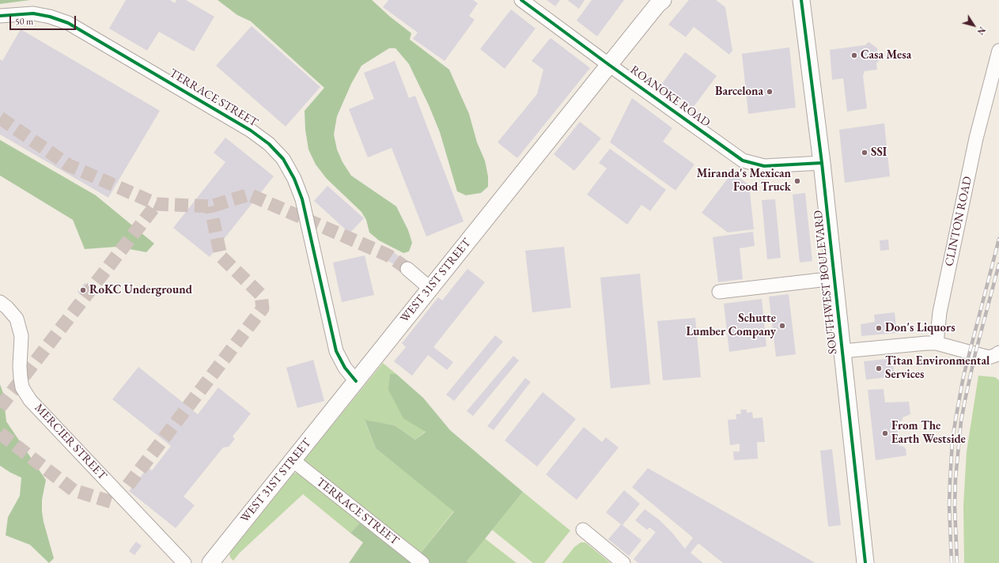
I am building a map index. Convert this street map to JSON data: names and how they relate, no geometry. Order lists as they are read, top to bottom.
{
  "streets": {
    "main road": ["WEST 31ST STREET", "SOUTHWEST BOULEVARD"],
    "street": [
      "ROANOKE ROAD",
      "TERRACE STREET",
      "CLINTON ROAD",
      "MERCIER STREET"
    ]
  },
  "crossings": [
    ["ROANOKE ROAD", "WEST 31ST STREET"],
    ["ROANOKE ROAD", "SOUTHWEST BOULEVARD"],
    ["TERRACE STREET", "WEST 31ST STREET"]
  ],
  "places": [
    "Casa Mesa",
    "Barcelona",
    "SSI",
    "Miranda's Mexican Food Truck",
    "RoKC Underground",
    "Schutte Lumber Company",
    "Don's Liquors",
    "Titan Environmental Services",
    "From The Earth Westside"
  ],
  "scale_bar": "50 m",
  "north": "bottom right"
}
